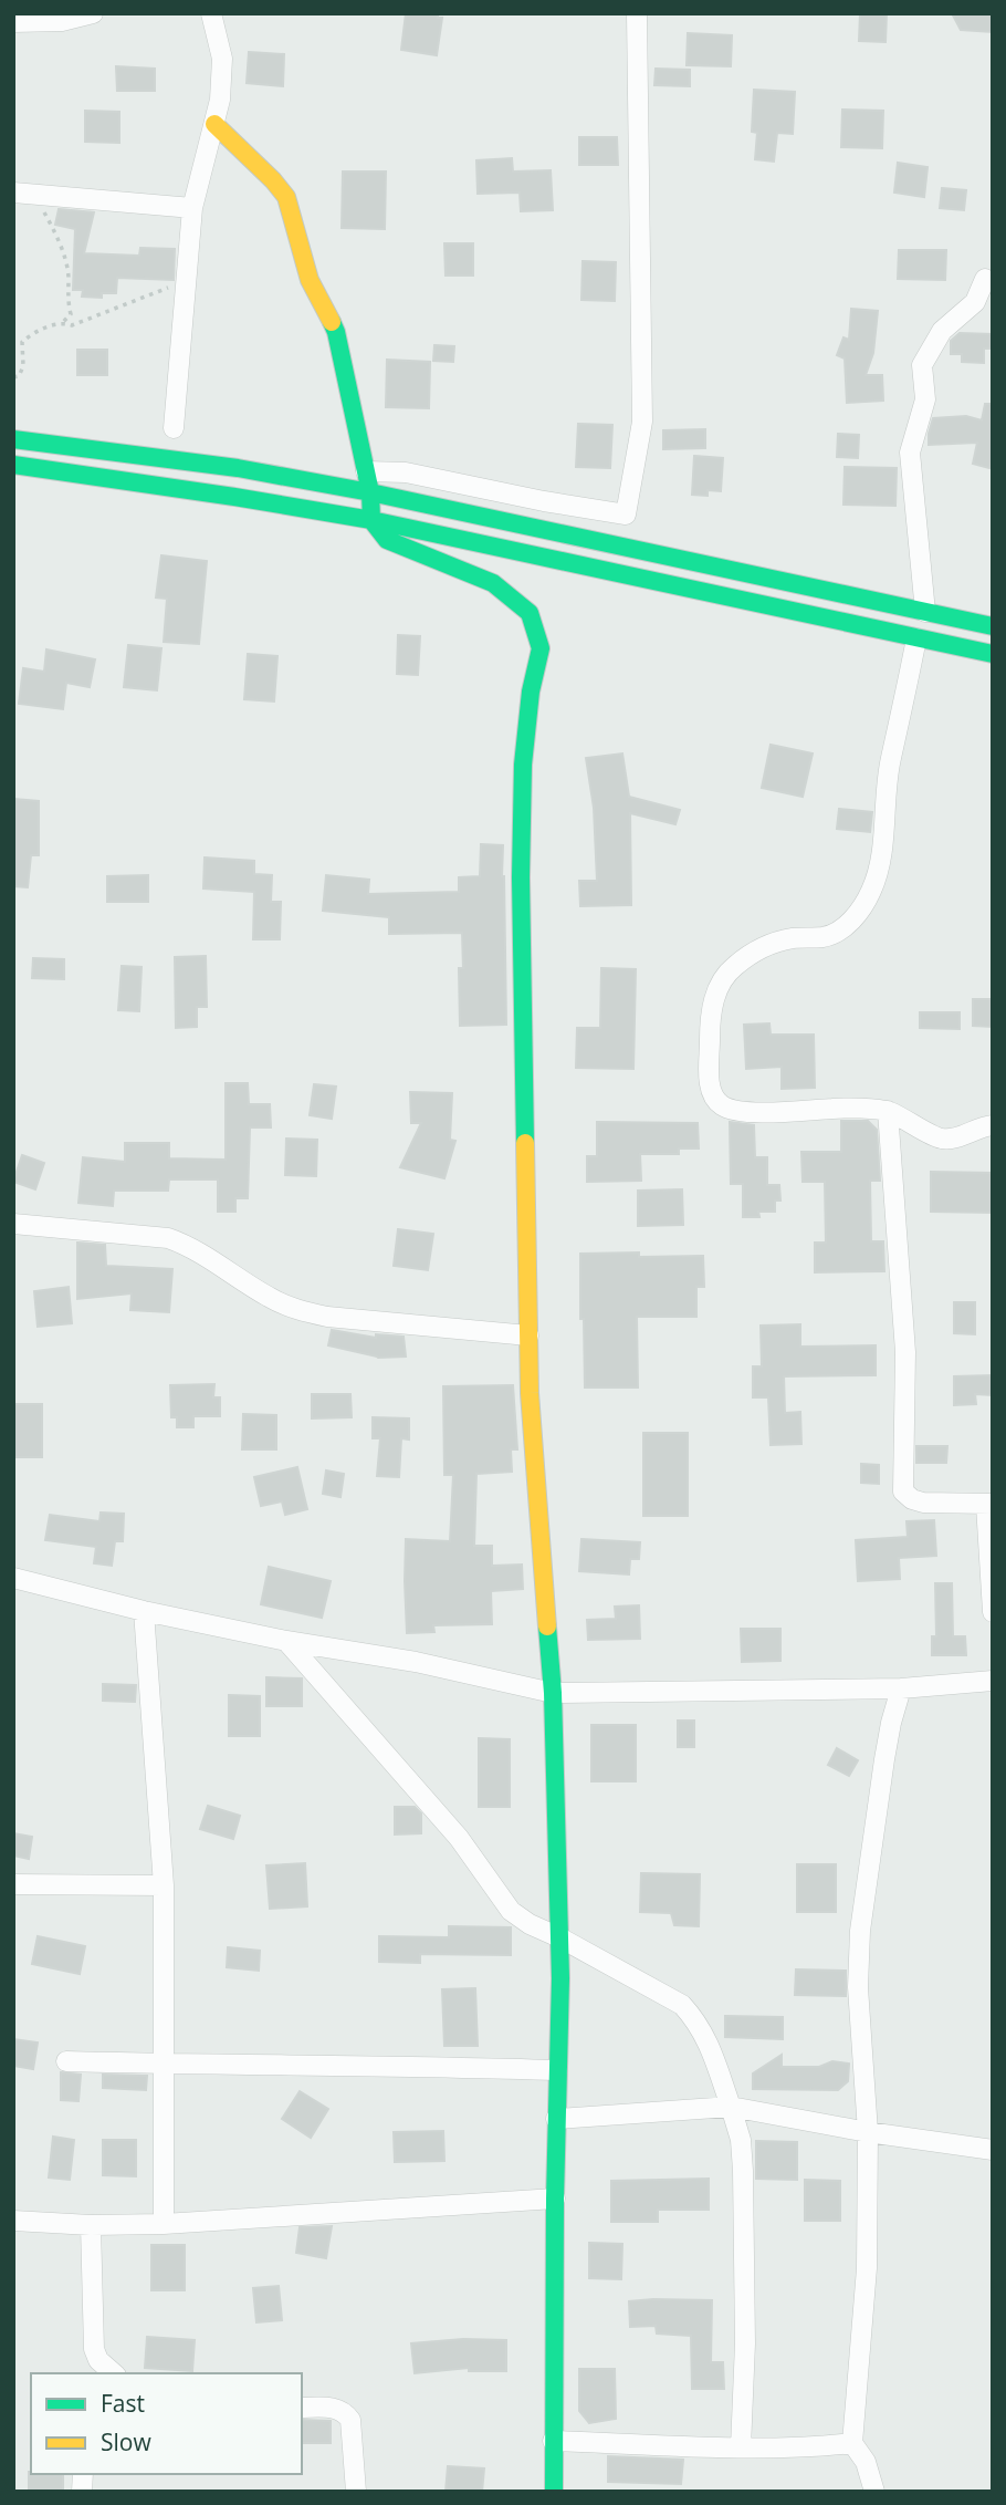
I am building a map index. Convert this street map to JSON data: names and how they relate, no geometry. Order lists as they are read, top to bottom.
{
  "legend": ["Fast", "Slow"]
}
